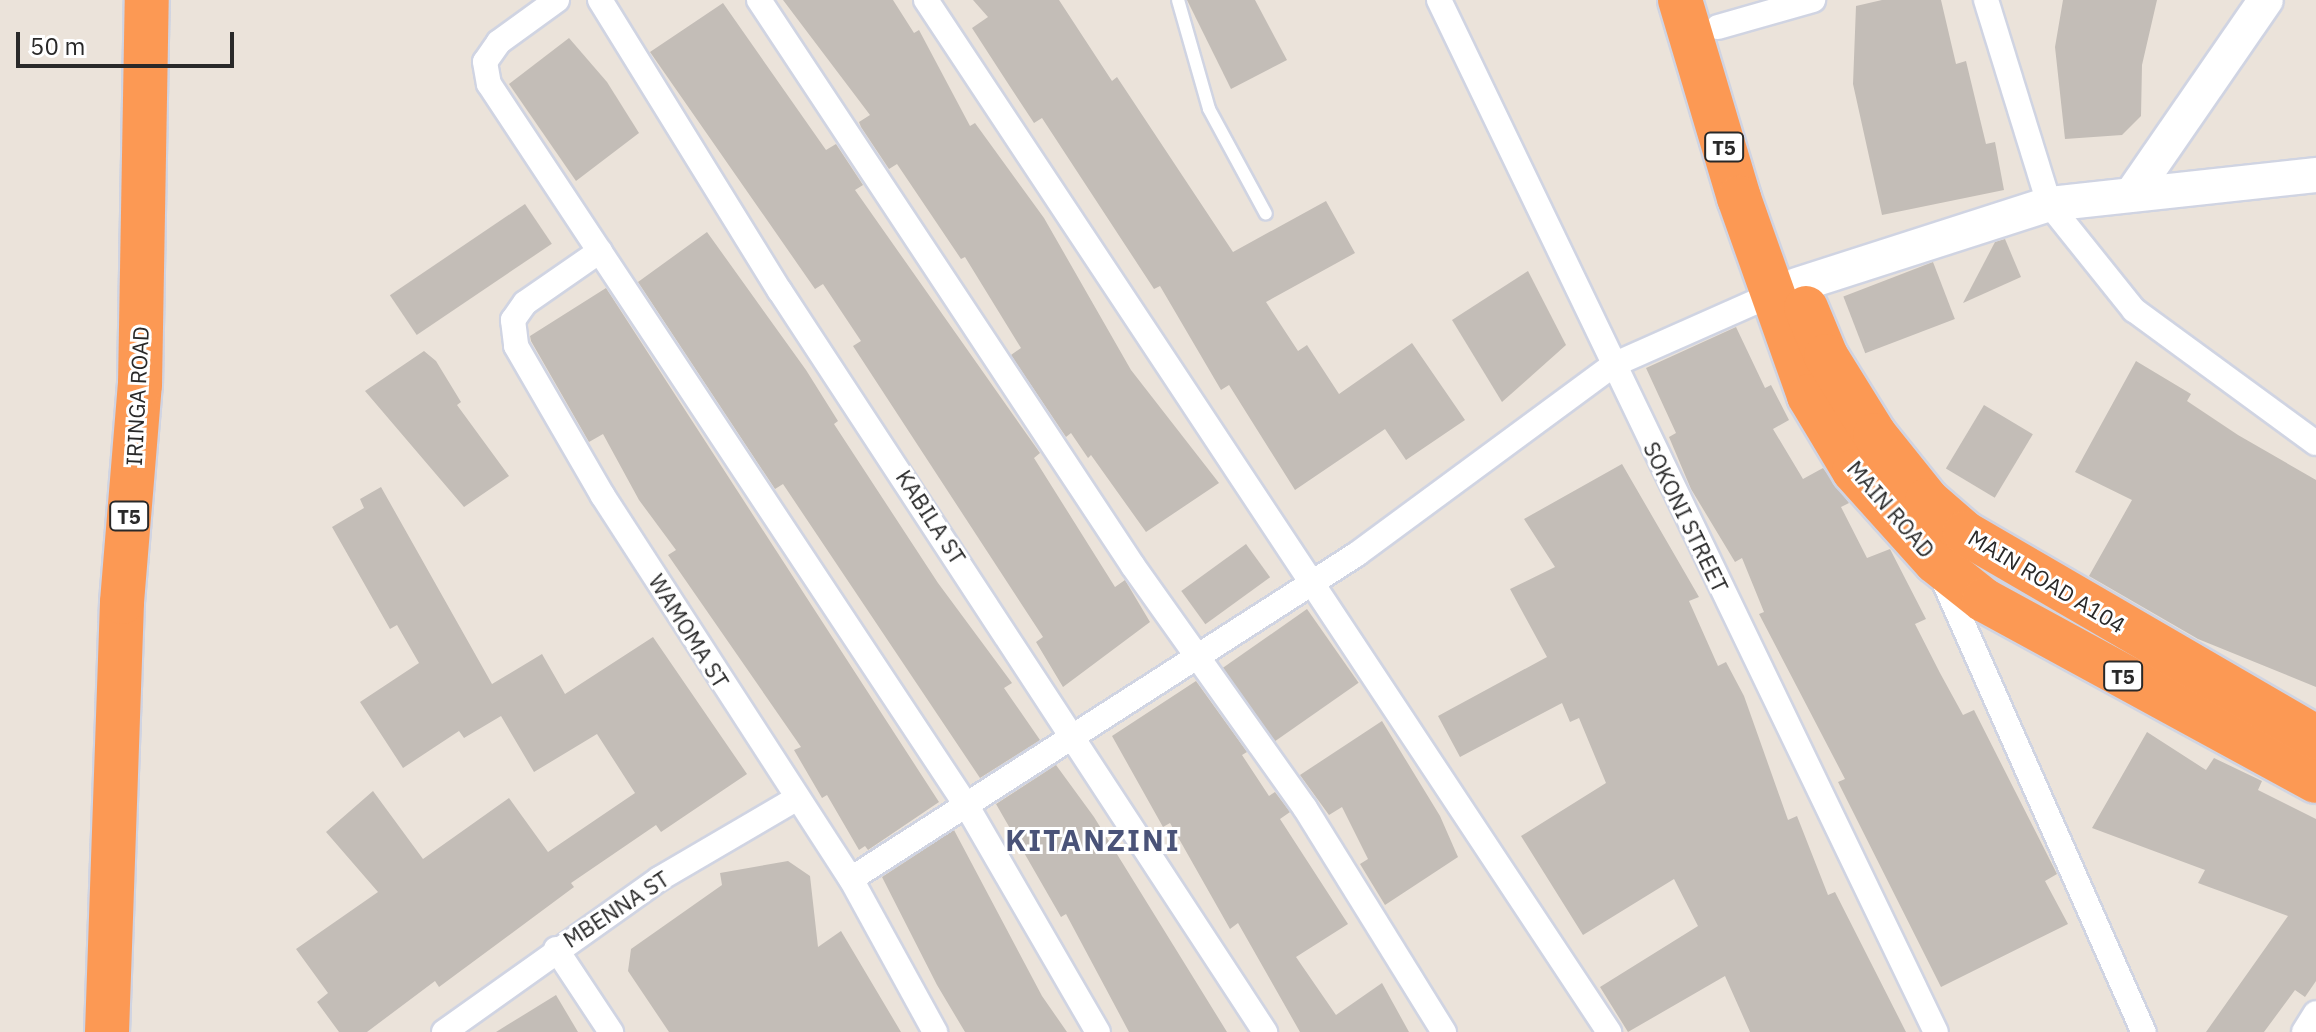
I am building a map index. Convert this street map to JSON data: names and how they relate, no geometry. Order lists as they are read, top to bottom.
{
  "streets": {
    "highway": [
      "T5",
      "IRINGA ROAD",
      "MAIN ROAD",
      "MAIN ROAD A104"
    ],
    "street": [
      "KABILA ST",
      "SOKONI STREET",
      "WAMOMA ST",
      "MBENNA ST"
    ]
  },
  "crossings": [
    ["T5", "MAIN ROAD A104"],
    ["MAIN ROAD", "MAIN ROAD A104"],
    ["WAMOMA ST", "MBENNA ST"]
  ],
  "districts": ["KITANZINI"],
  "scale_bar": "50 m"
}
